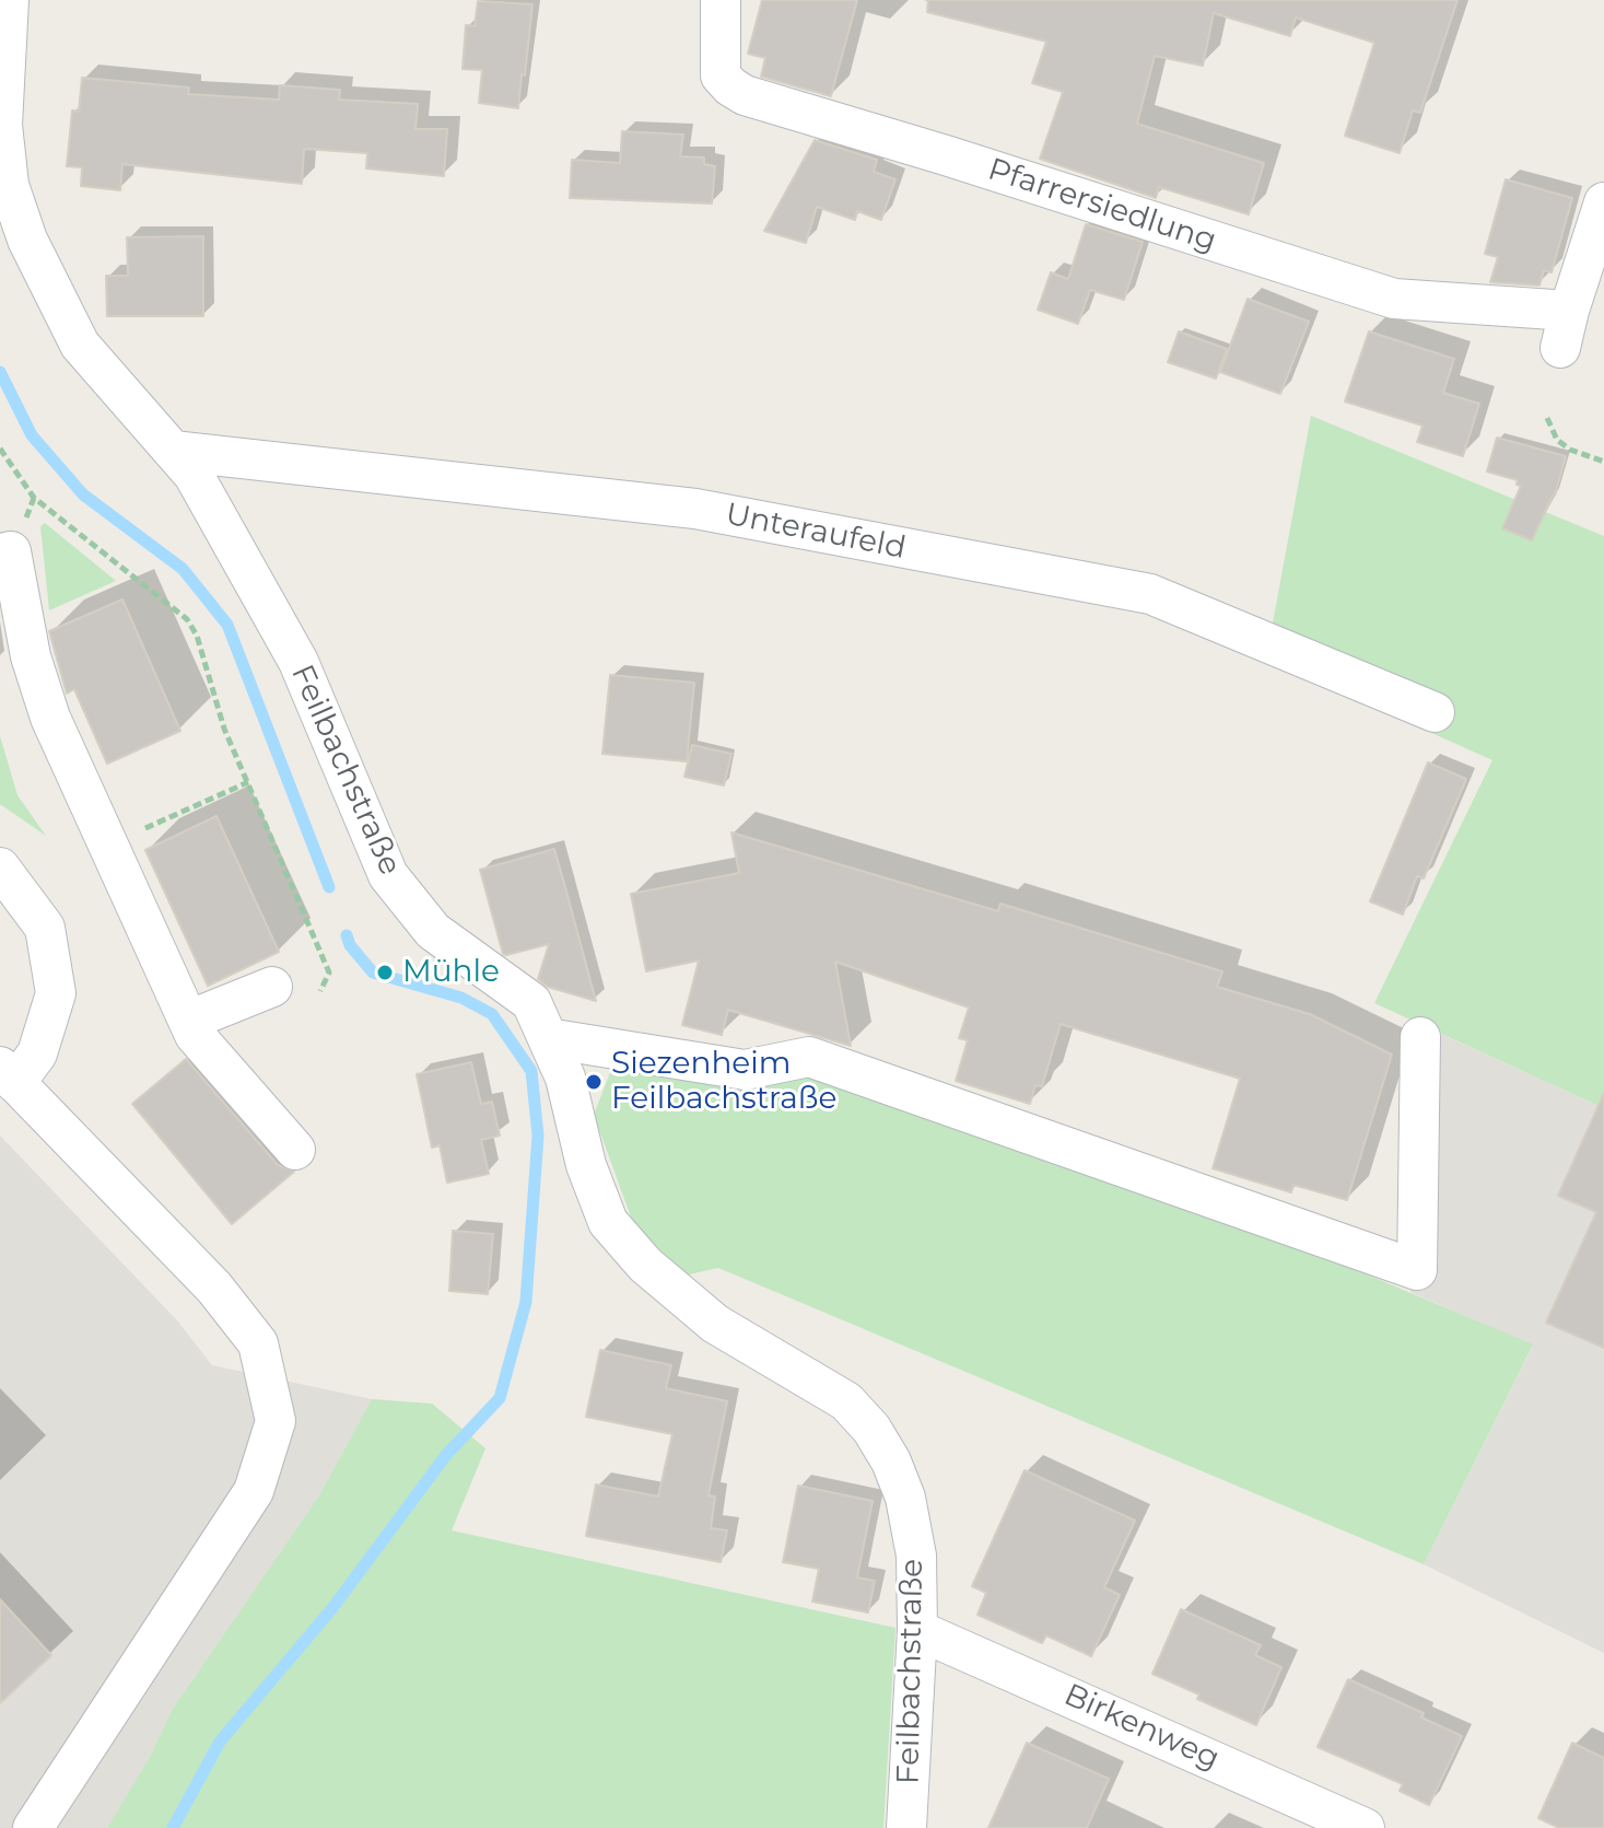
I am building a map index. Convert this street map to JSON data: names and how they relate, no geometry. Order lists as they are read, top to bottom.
{
  "streets": {
    "street": [
      "Pfarrersiedlung",
      "Unteraufeld",
      "Feilbachstraße",
      "Birkenweg"
    ]
  },
  "crossings": [
    ["Unteraufeld", "Feilbachstraße"],
    ["Feilbachstraße", "Birkenweg"]
  ],
  "places": ["Mühle", "Siezenheim Feilbachstraße"]
}
